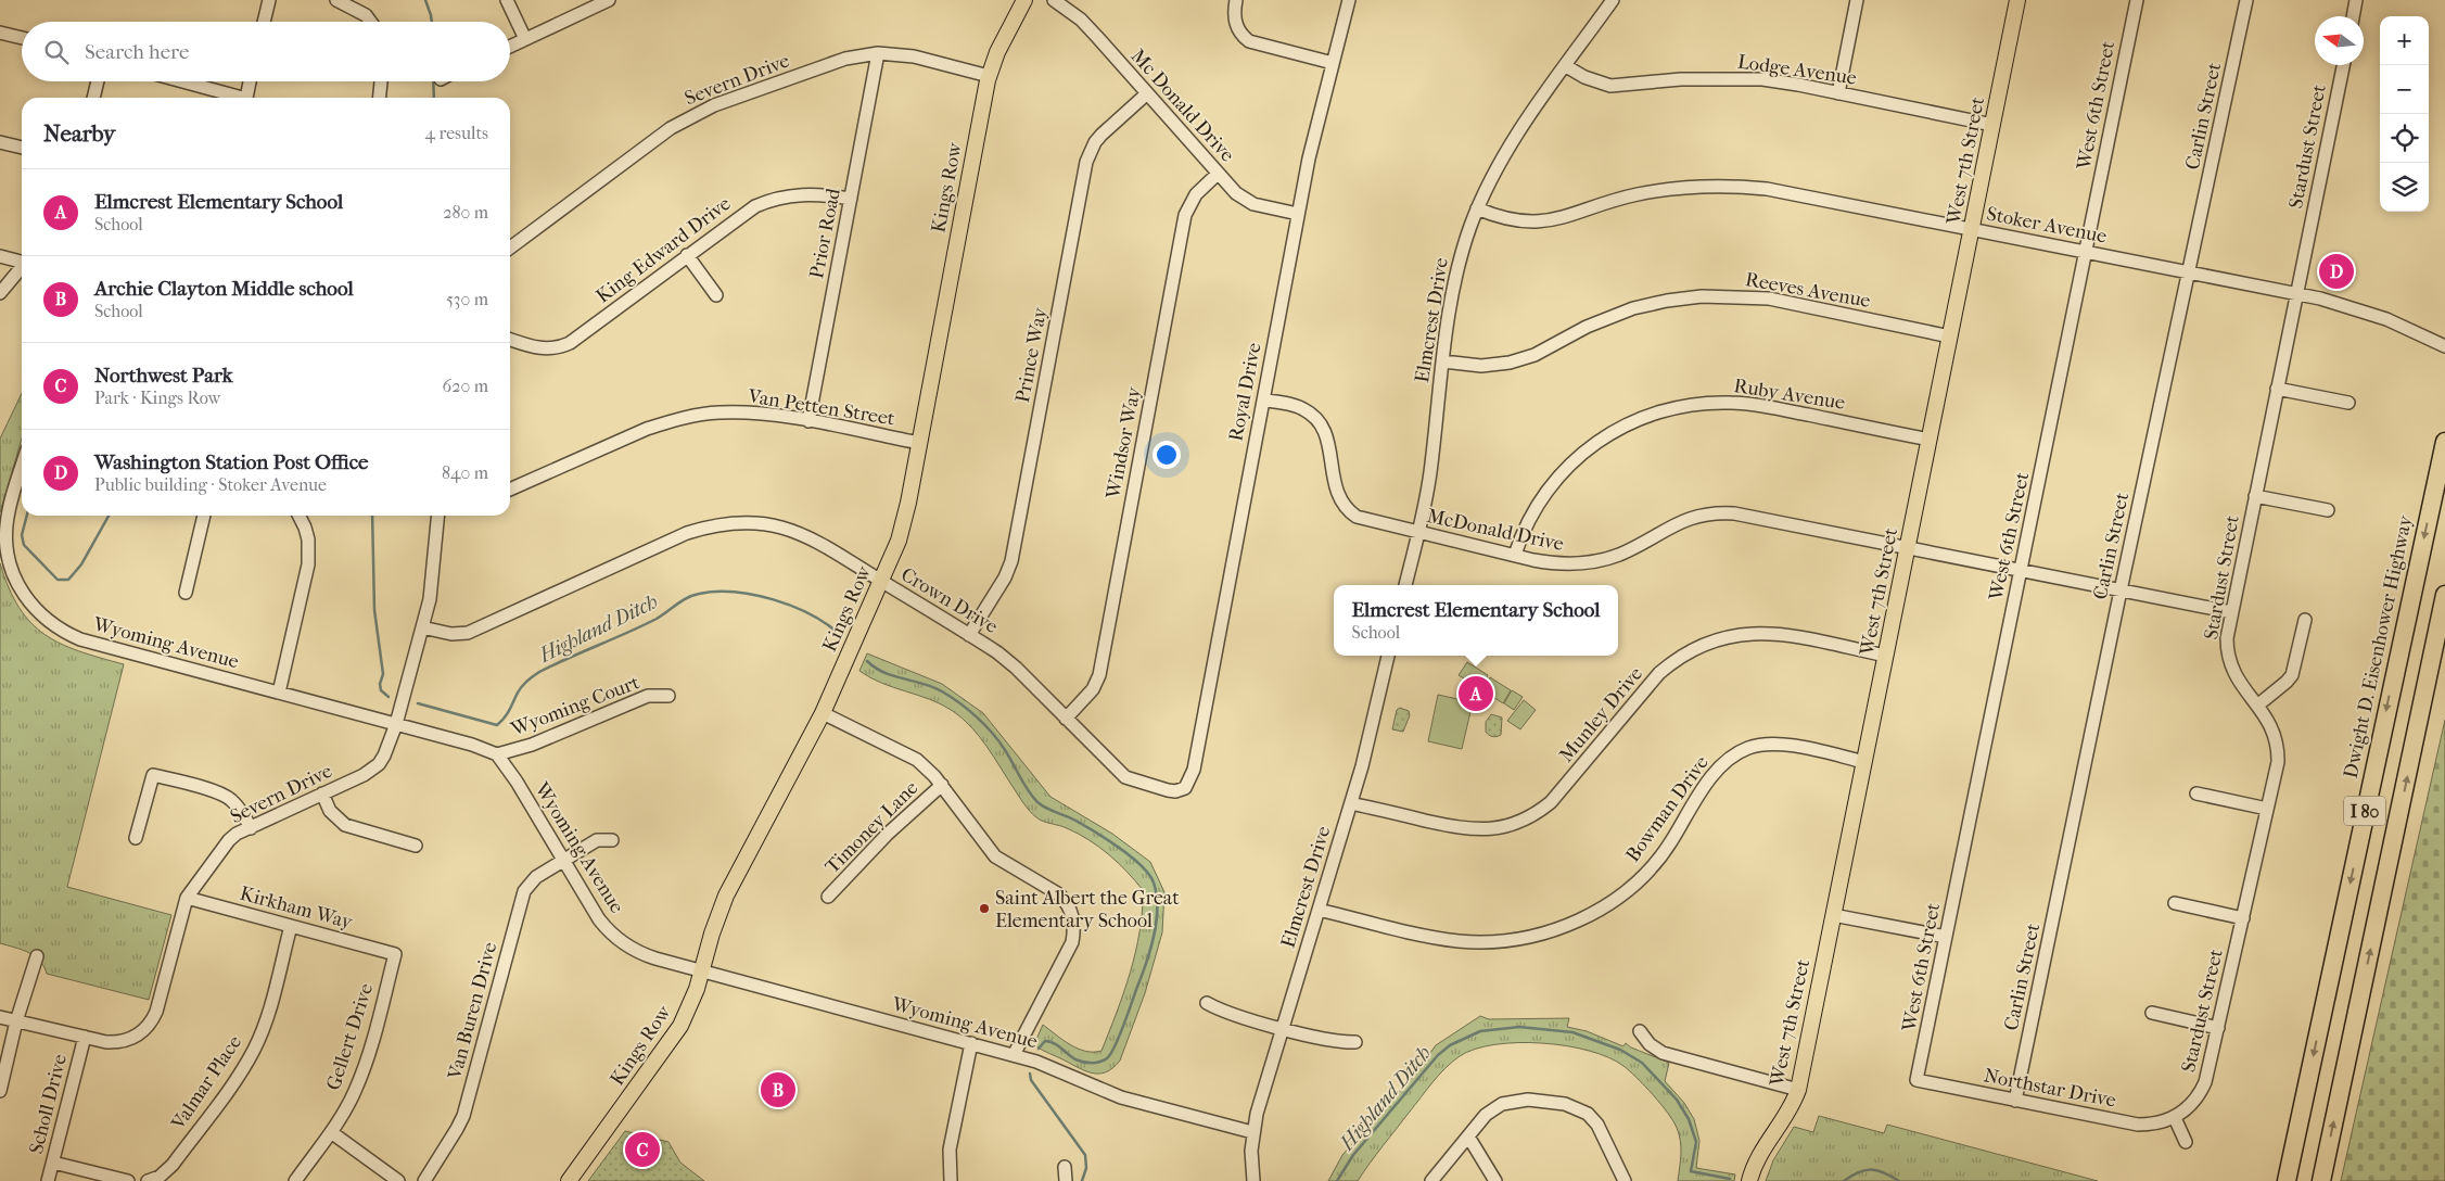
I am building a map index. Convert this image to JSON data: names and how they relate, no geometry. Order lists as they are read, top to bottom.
{
  "streets": {
    "highway": ["Dwight D. Eisenhower Highway", "I 80"],
    "main road": ["West 7th Street", "Kings Row"],
    "street": [
      "Lodge Avenue",
      "Severn Drive",
      "Mc Donald Drive",
      "West 6th Street",
      "Carlin Street",
      "Stardust Street",
      "Stoker Avenue",
      "Prior Road",
      "King Edward Drive",
      "Reeves Avenue",
      "Elmcrest Drive",
      "Prince Way",
      "Royal Drive",
      "Ruby Avenue",
      "Van Petten Street",
      "Windsor Way",
      "McDonald Drive",
      "Crown Drive",
      "Wyoming Avenue",
      "Wyoming Court",
      "Munley Drive",
      "Bowman Drive",
      "Timoney Lane",
      "Kirkham Way",
      "Van Buren Drive",
      "Gellert Drive",
      "Valmar Place",
      "Northstar Drive",
      "Scholl Drive"
    ]
  },
  "crossings": [
    ["Lodge Avenue", "West 7th Street"],
    ["Lodge Avenue", "Elmcrest Drive"],
    ["Severn Drive", "Kings Row"],
    ["Severn Drive", "Prior Road"],
    ["Severn Drive", "Crown Drive"],
    ["Severn Drive", "Wyoming Avenue"],
    ["Severn Drive", "Kirkham Way"],
    ["Severn Drive", "Scholl Drive"],
    ["Mc Donald Drive", "Prince Way"],
    ["Mc Donald Drive", "Royal Drive"],
    ["Mc Donald Drive", "Windsor Way"],
    ["West 6th Street", "Stoker Avenue"],
    ["West 6th Street", "McDonald Drive"],
    ["West 6th Street", "Northstar Drive"],
    ["Carlin Street", "Stoker Avenue"],
    ["Carlin Street", "McDonald Drive"],
    ["Carlin Street", "Northstar Drive"],
    ["Stardust Street", "Stoker Avenue"],
    ["Stardust Street", "McDonald Drive"],
    ["Stardust Street", "Northstar Drive"],
    ["West 7th Street", "Stoker Avenue"],
    ["West 7th Street", "Reeves Avenue"],
    ["West 7th Street", "Ruby Avenue"],
    ["West 7th Street", "McDonald Drive"],
    ["West 7th Street", "Munley Drive"],
    ["West 7th Street", "Bowman Drive"],
    ["Kings Row", "Van Petten Street"],
    ["Kings Row", "Crown Drive"],
    ["Kings Row", "Wyoming Avenue"],
    ["Stoker Avenue", "Elmcrest Drive"],
    ["Prior Road", "King Edward Drive"],
    ["Prior Road", "Van Petten Street"],
    ["Reeves Avenue", "Elmcrest Drive"],
    ["Elmcrest Drive", "McDonald Drive"],
    ["Elmcrest Drive", "Wyoming Avenue"],
    ["Elmcrest Drive", "Munley Drive"],
    ["Elmcrest Drive", "Bowman Drive"],
    ["Prince Way", "Crown Drive"],
    ["Royal Drive", "McDonald Drive"],
    ["Royal Drive", "Crown Drive"],
    ["Ruby Avenue", "McDonald Drive"],
    ["Windsor Way", "Crown Drive"],
    ["Wyoming Avenue", "Wyoming Court"],
    ["Wyoming Avenue", "Van Buren Drive"],
    ["Kirkham Way", "Gellert Drive"],
    ["Kirkham Way", "Valmar Place"]
  ],
  "water": ["Highland Ditch"],
  "places": ["Saint Albert the Great Elementary School"],
  "north": "left",
  "page": {
    "map_buttons": ["+", "−"],
    "search": "Search here",
    "heading": ["Nearby", "4 results"],
    "list": [
      {
        "mark": "A",
        "name": "Elmcrest Elementary School",
        "note": "School",
        "value": "280 m"
      },
      {
        "mark": "B",
        "name": "Archie Clayton Middle school",
        "note": "School",
        "value": "530 m"
      },
      {
        "mark": "C",
        "name": "Northwest Park",
        "note": "Park · Kings Row",
        "value": "620 m"
      },
      {
        "mark": "D",
        "name": "Washington Station Post Office",
        "note": "Public building · Stoker Avenue",
        "value": "840 m"
      }
    ],
    "pins": [
      "D",
      "A",
      "B",
      "C"
    ],
    "popup": ["Elmcrest Elementary School", "School"]
  }
}
